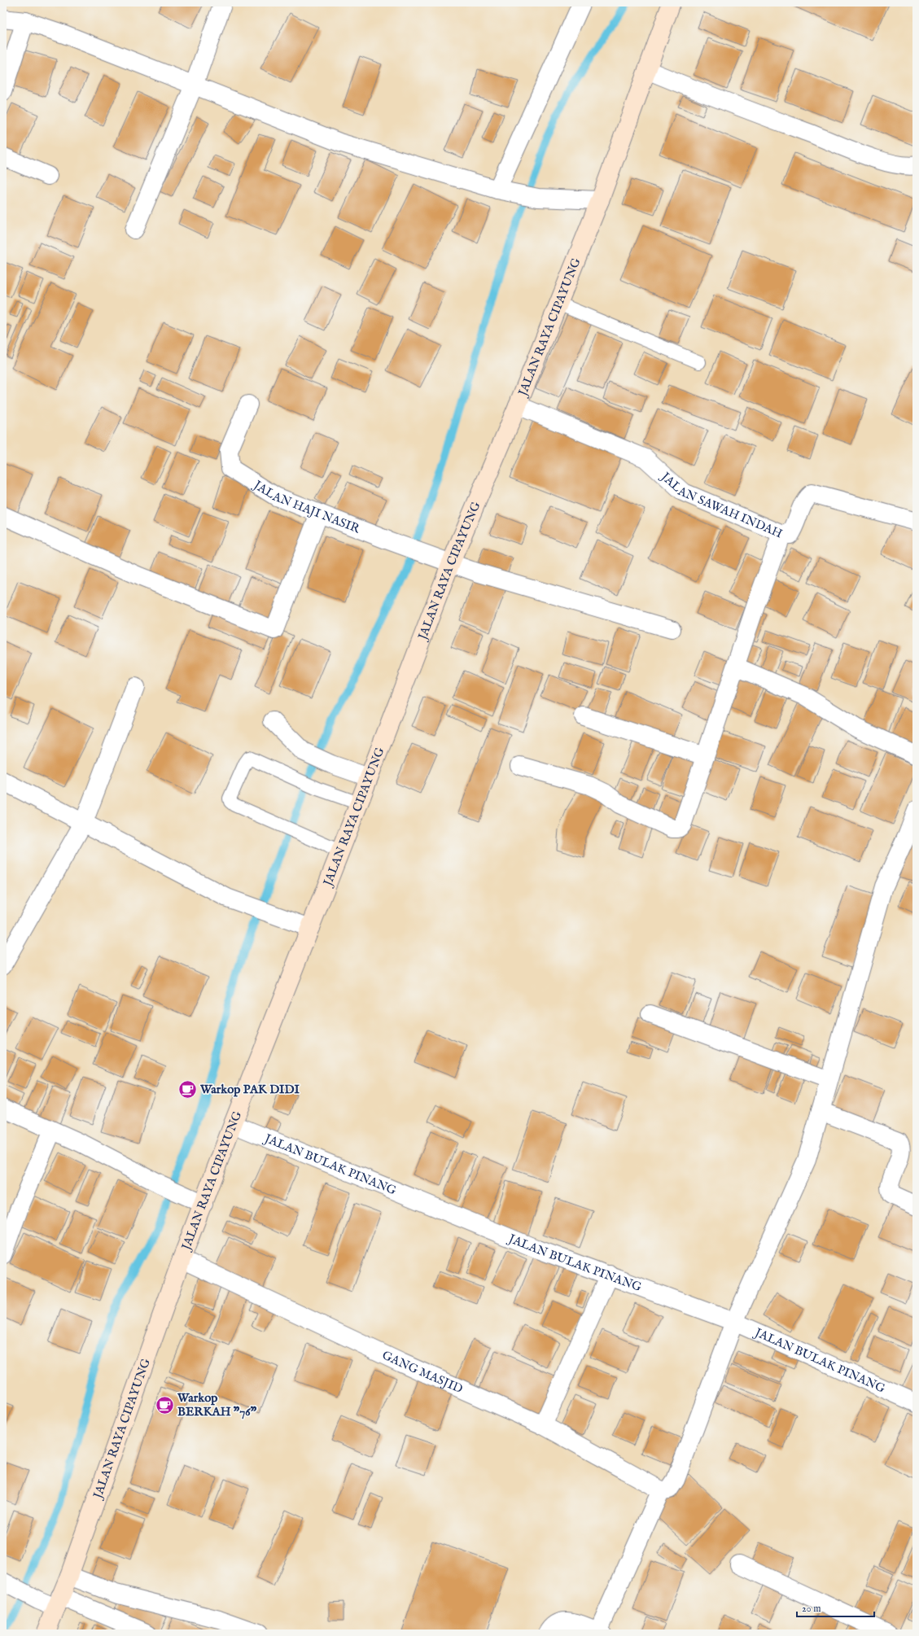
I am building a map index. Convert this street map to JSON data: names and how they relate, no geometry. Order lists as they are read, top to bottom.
{
  "streets": {
    "main road": ["JALAN RAYA CIPAYUNG"],
    "street": [
      "JALAN SAWAH INDAH",
      "JALAN HAJI NASIR",
      "JALAN BULAK PINANG",
      "GANG MASJID"
    ]
  },
  "crossings": [
    ["JALAN RAYA CIPAYUNG", "JALAN SAWAH INDAH"],
    ["JALAN RAYA CIPAYUNG", "JALAN HAJI NASIR"],
    ["JALAN RAYA CIPAYUNG", "JALAN BULAK PINANG"],
    ["JALAN RAYA CIPAYUNG", "GANG MASJID"]
  ],
  "places": {
    "cafe": ["Warkop PAK DIDI", "Warkop BERKAH \"76\""]
  },
  "scale_bar": "20 m"
}
